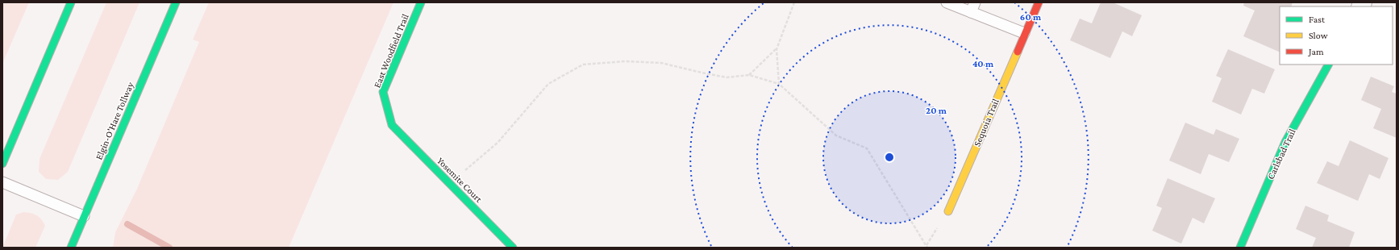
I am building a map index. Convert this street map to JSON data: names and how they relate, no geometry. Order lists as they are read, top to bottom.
{
  "streets": {
    "main road": [
      "East Woodfield Trail",
      "Elgin-O'Hare Tollway",
      "Sequoia Trail",
      "Carlsbad Trail",
      "Yosemite Court"
    ]
  },
  "crossings": [
    ["East Woodfield Trail", "Yosemite Court"]
  ],
  "legend": ["Fast", "Slow", "Jam"],
  "rings": ["60 m", "40 m", "20 m"]
}
